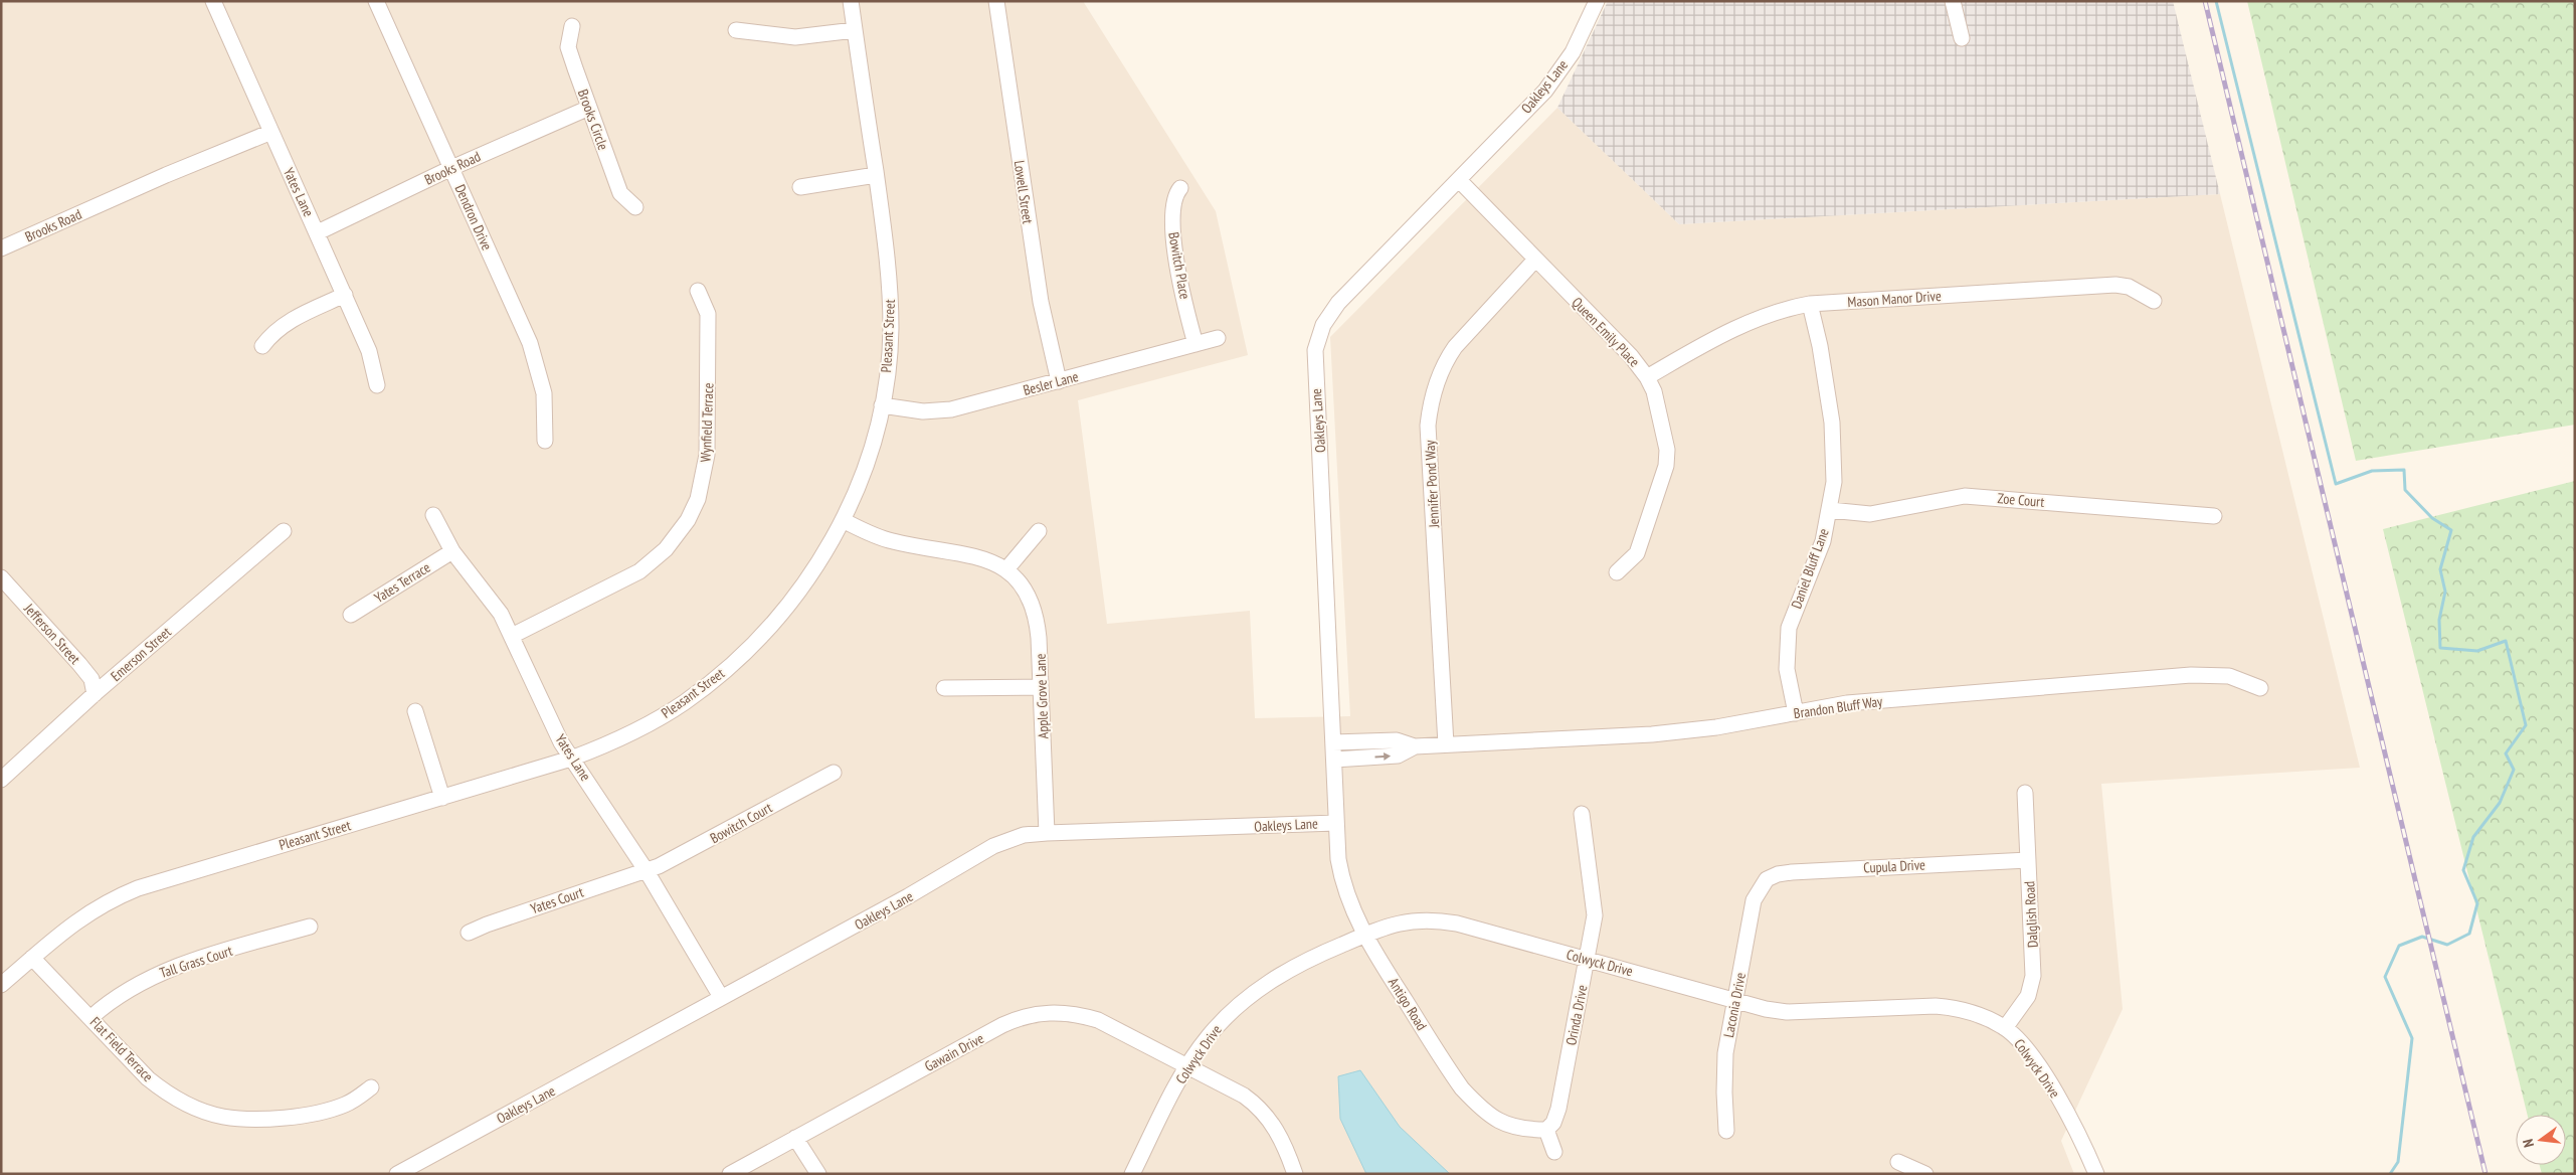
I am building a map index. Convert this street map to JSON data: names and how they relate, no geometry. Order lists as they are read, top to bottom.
{
  "streets": {
    "street": [
      "Oakleys Lane",
      "Brooks Circle",
      "Brooks Road",
      "Yates Lane",
      "Lowell Street",
      "Dendron Drive",
      "Bowitch Place",
      "Mason Manor Drive",
      "Queen Emily Place",
      "Pleasant Street",
      "Besler Lane",
      "Wynfield Terrace",
      "Jennifer Pond Way",
      "Zoe Court",
      "Daniel Bluff Lane",
      "Yates Terrace",
      "Jefferson Street",
      "Emerson Street",
      "Apple Grove Lane",
      "Brandon Bluff Way",
      "Bowitch Court",
      "Cupula Drive",
      "Yates Court",
      "Dalglish Road",
      "Tall Grass Court",
      "Colwyck Drive",
      "Antigo Road",
      "Laconia Drive",
      "Orinda Drive",
      "Flat Field Terrace",
      "Gawain Drive"
    ]
  },
  "crossings": [
    ["Oakleys Lane", "Yates Lane"],
    ["Oakleys Lane", "Queen Emily Place"],
    ["Oakleys Lane", "Apple Grove Lane"],
    ["Oakleys Lane", "Brandon Bluff Way"],
    ["Oakleys Lane", "Antigo Road"],
    ["Brooks Circle", "Brooks Road"],
    ["Brooks Road", "Yates Lane"],
    ["Brooks Road", "Dendron Drive"],
    ["Yates Lane", "Pleasant Street"],
    ["Yates Lane", "Wynfield Terrace"],
    ["Yates Lane", "Yates Terrace"],
    ["Yates Lane", "Bowitch Court"],
    ["Yates Lane", "Yates Court"],
    ["Lowell Street", "Besler Lane"],
    ["Bowitch Place", "Besler Lane"],
    ["Mason Manor Drive", "Queen Emily Place"],
    ["Mason Manor Drive", "Daniel Bluff Lane"],
    ["Queen Emily Place", "Jennifer Pond Way"],
    ["Pleasant Street", "Besler Lane"],
    ["Pleasant Street", "Apple Grove Lane"],
    ["Pleasant Street", "Flat Field Terrace"],
    ["Jennifer Pond Way", "Brandon Bluff Way"],
    ["Zoe Court", "Daniel Bluff Lane"],
    ["Daniel Bluff Lane", "Brandon Bluff Way"],
    ["Jefferson Street", "Emerson Street"],
    ["Bowitch Court", "Yates Court"],
    ["Cupula Drive", "Dalglish Road"],
    ["Cupula Drive", "Laconia Drive"],
    ["Dalglish Road", "Colwyck Drive"],
    ["Tall Grass Court", "Flat Field Terrace"],
    ["Colwyck Drive", "Antigo Road"],
    ["Colwyck Drive", "Laconia Drive"],
    ["Colwyck Drive", "Orinda Drive"],
    ["Colwyck Drive", "Gawain Drive"],
    ["Antigo Road", "Orinda Drive"]
  ],
  "north": "left"
}
